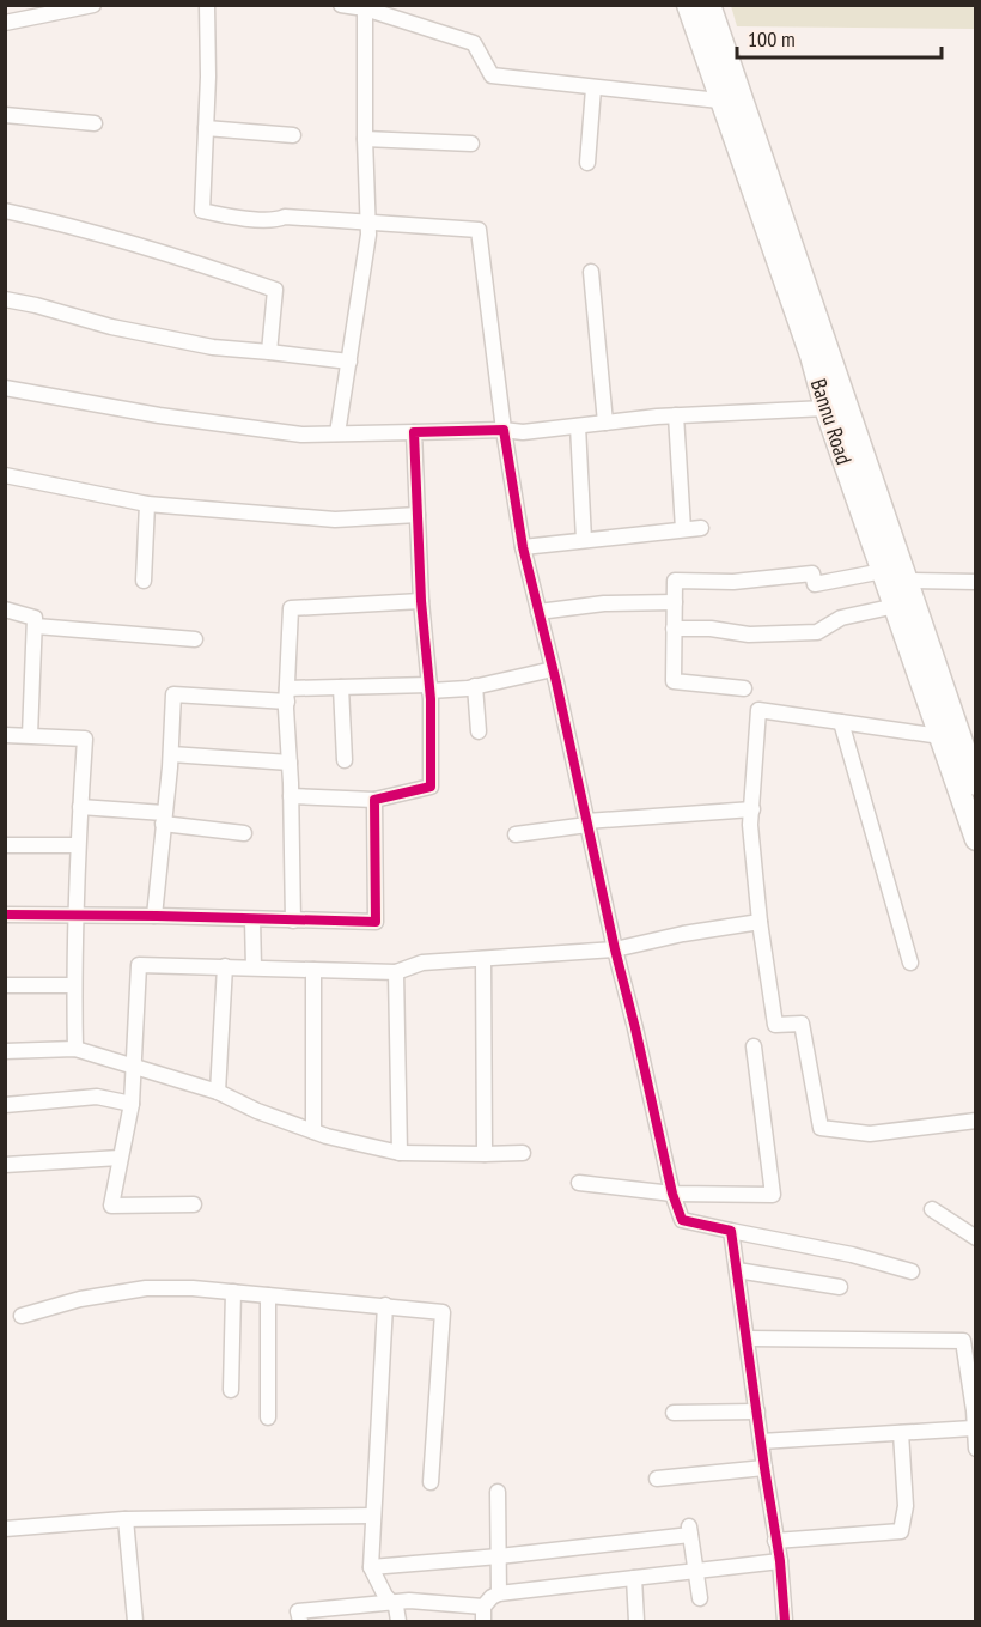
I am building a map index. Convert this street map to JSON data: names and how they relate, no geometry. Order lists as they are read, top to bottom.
{
  "streets": {
    "highway": ["Bannu Road"]
  },
  "scale_bar": "100 m"
}
